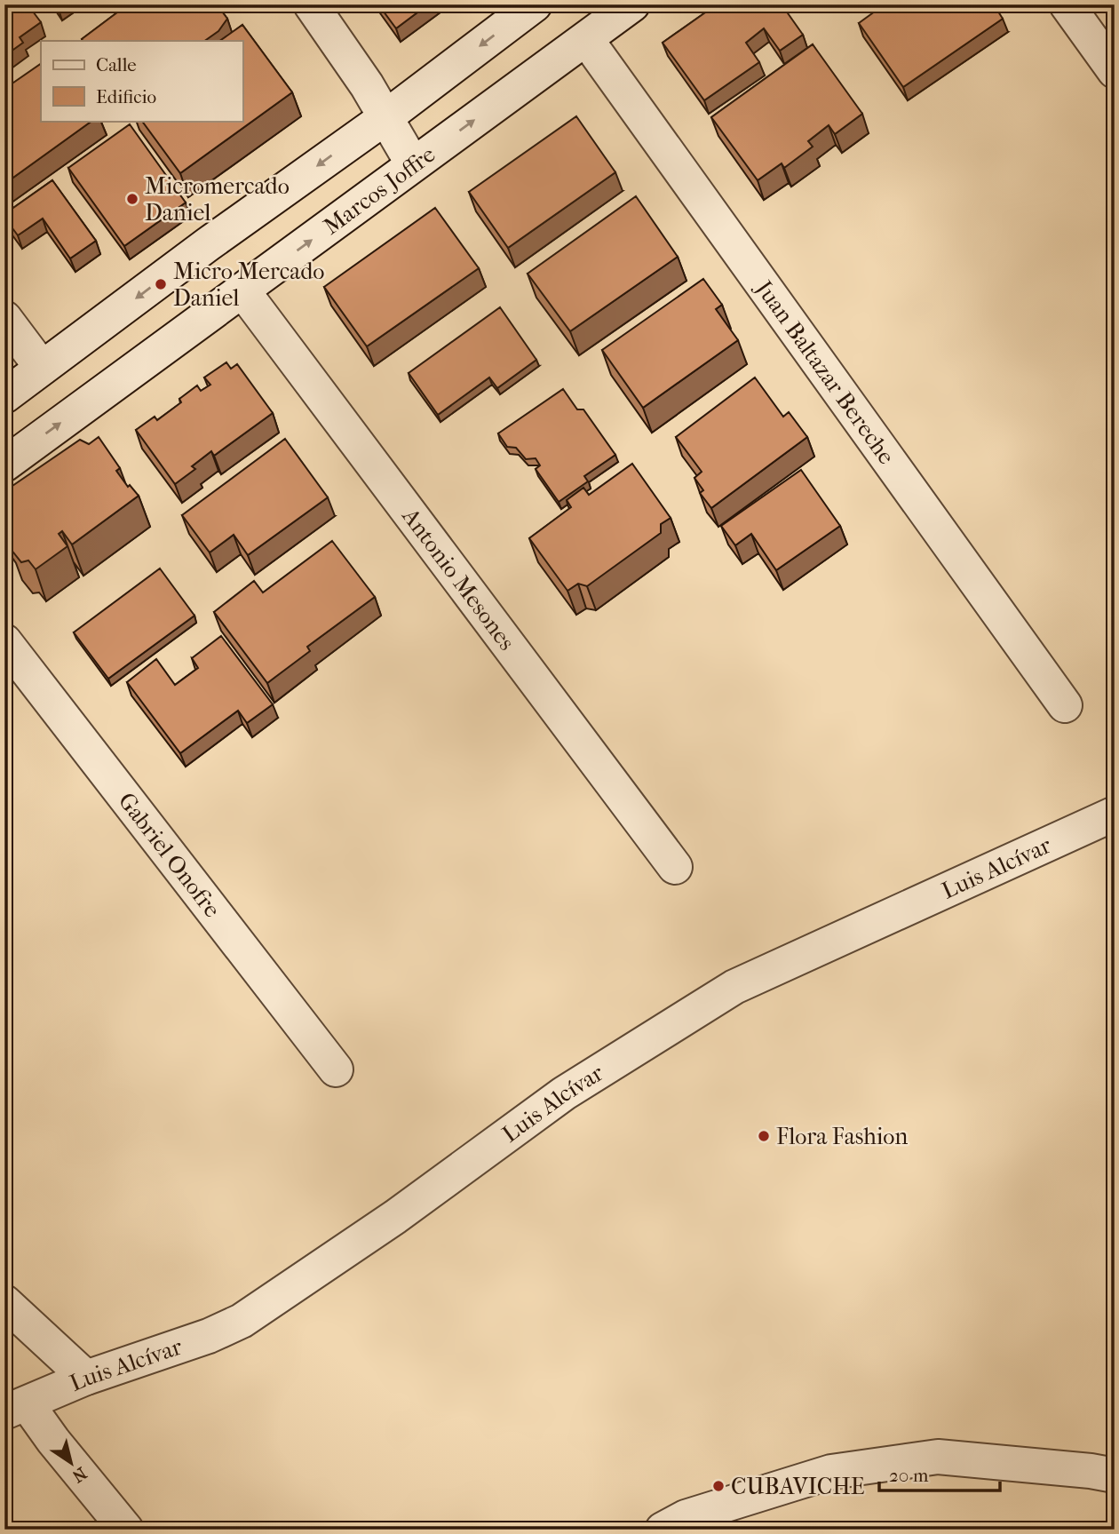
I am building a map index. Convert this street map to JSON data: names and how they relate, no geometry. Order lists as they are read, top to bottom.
{
  "streets": {
    "street": [
      "Marcos Joffre",
      "Juan Baltazar Bereche",
      "Antonio Mesones",
      "Gabriel Onofre",
      "Luis Alcívar"
    ]
  },
  "crossings": [
    ["Marcos Joffre", "Juan Baltazar Bereche"],
    ["Marcos Joffre", "Antonio Mesones"]
  ],
  "places": [
    "Micromercado Daniel",
    "Micro Mercado Daniel",
    "Flora Fashion",
    "CUBAVICHE"
  ],
  "legend": ["Calle", "Edificio"],
  "scale_bar": "20 m",
  "north": "bottom right"
}
